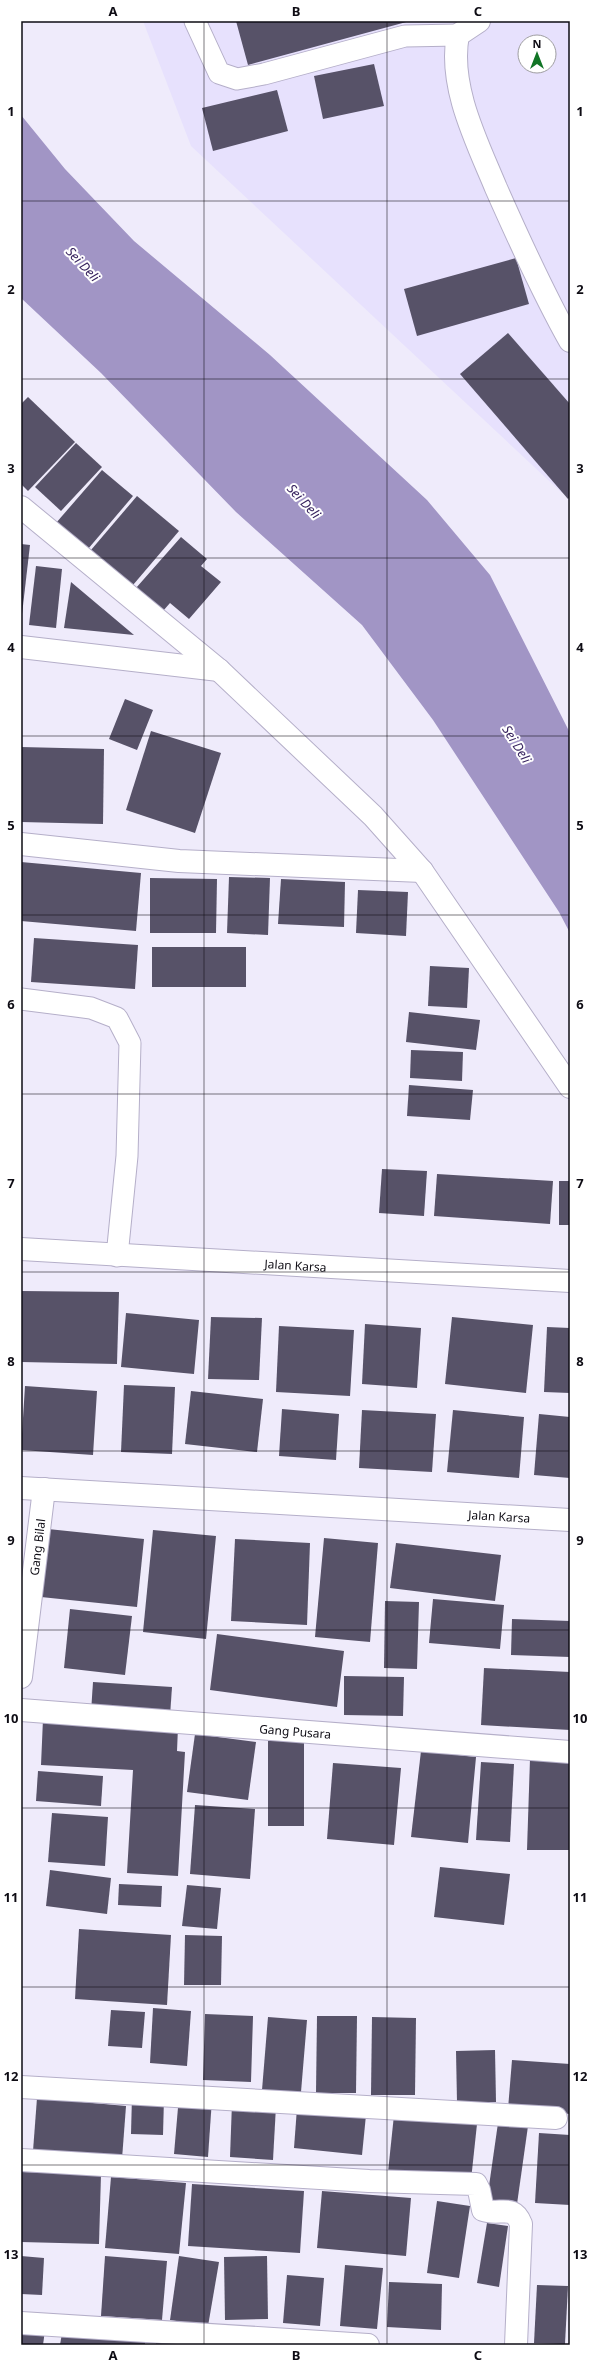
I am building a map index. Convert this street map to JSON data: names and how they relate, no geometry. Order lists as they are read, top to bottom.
{
  "streets": {
    "street": ["Jalan Karsa", "Gang Bilal", "Gang Pusara"]
  },
  "crossings": [
    ["Jalan Karsa", "Gang Bilal"]
  ],
  "water": ["Sei Deli"],
  "north": "top",
  "grid": {
    "columns": ["A", "B", "C"],
    "rows": [
      "1",
      "2",
      "3",
      "4",
      "5",
      "6",
      "7",
      "8",
      "9",
      "10",
      "11",
      "12",
      "13"
    ]
  }
}
